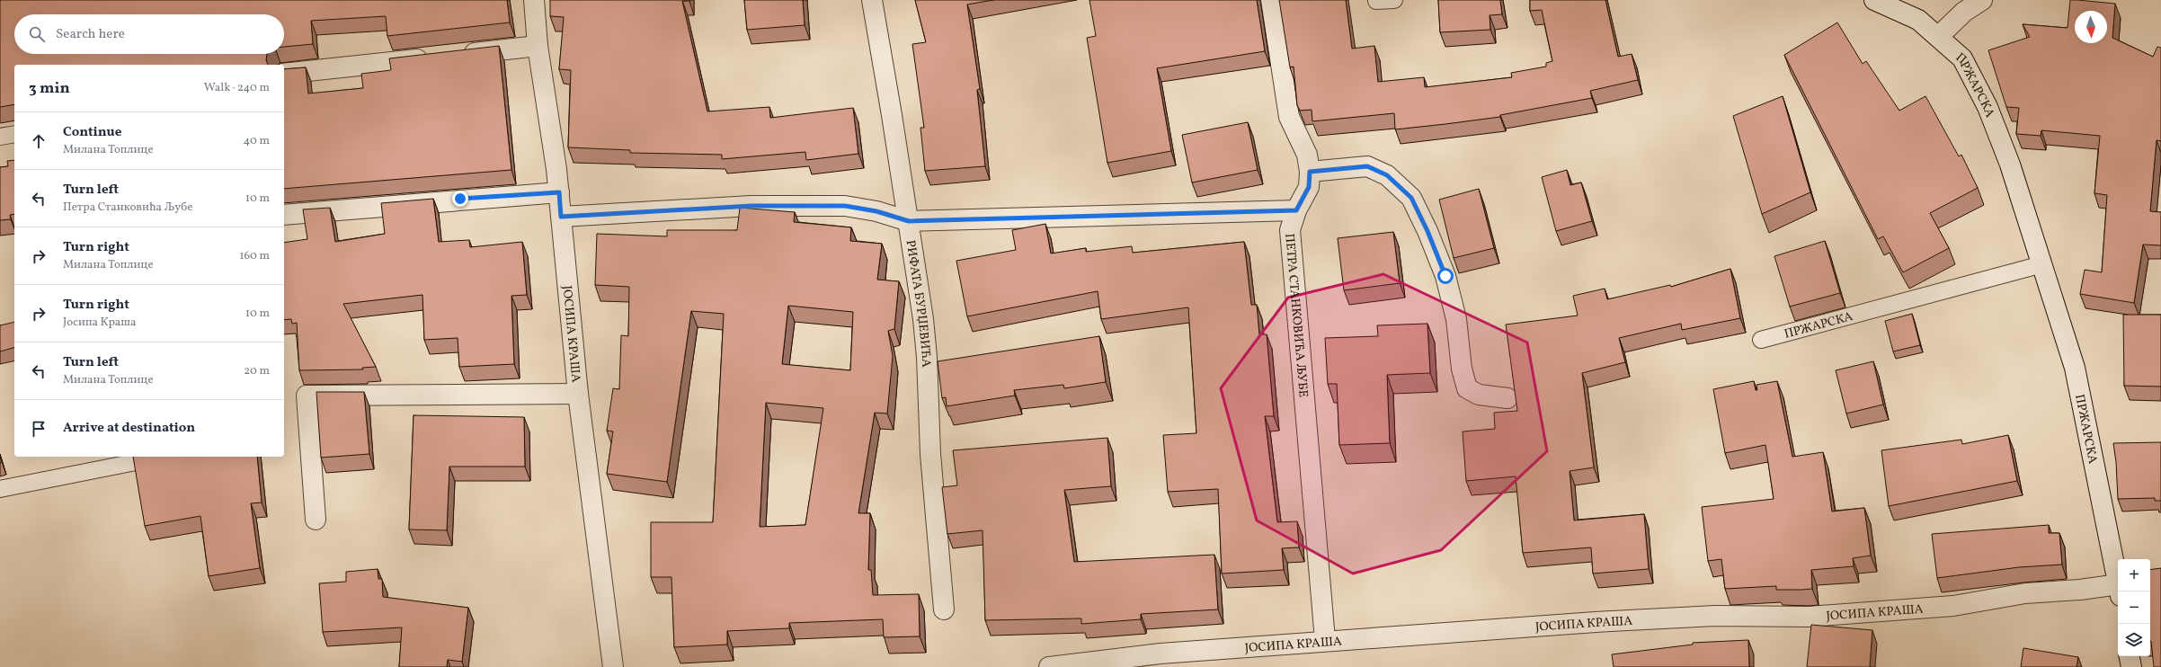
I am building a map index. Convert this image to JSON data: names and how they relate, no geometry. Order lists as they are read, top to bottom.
{
  "streets": {
    "street": [
      "ПРЖАРСКА",
      "РИФАТА БУРЏЕВИЋА",
      "ПЕТРА СТАНКОВИЋА ЉУБЕ",
      "ЈОСИПА КРАША"
    ]
  },
  "crossings": [
    ["ПЕТРА СТАНКОВИЋА ЉУБЕ", "ЈОСИПА КРАША"]
  ],
  "north": "bottom",
  "page": {
    "search": "Search here",
    "heading": ["3 min", "Walk · 240 m"],
    "list": [
      ["Continue", "Милана Топлице", "40 m"],
      ["Turn left", "Петра Станковића Љубе", "10 m"],
      ["Turn right", "Милана Топлице", "160 m"],
      ["Turn right", "Јосипа Краша", "10 m"],
      ["Turn left", "Милана Топлице", "20 m"],
      "Arrive at destination"
    ],
    "map_buttons": ["+", "−"]
  }
}
